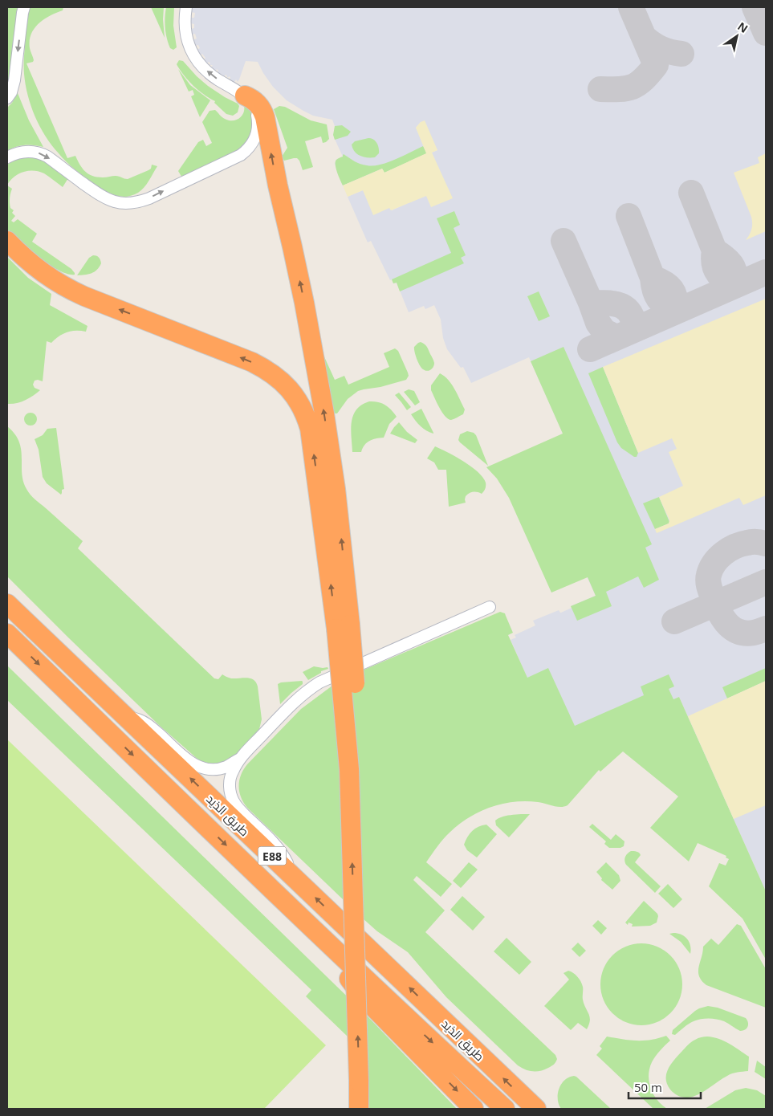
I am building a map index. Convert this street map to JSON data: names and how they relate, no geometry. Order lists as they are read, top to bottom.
{
  "streets": {
    "highway": ["طريق الذيد", "E88"]
  },
  "scale_bar": "50 m",
  "north": "top right"
}
